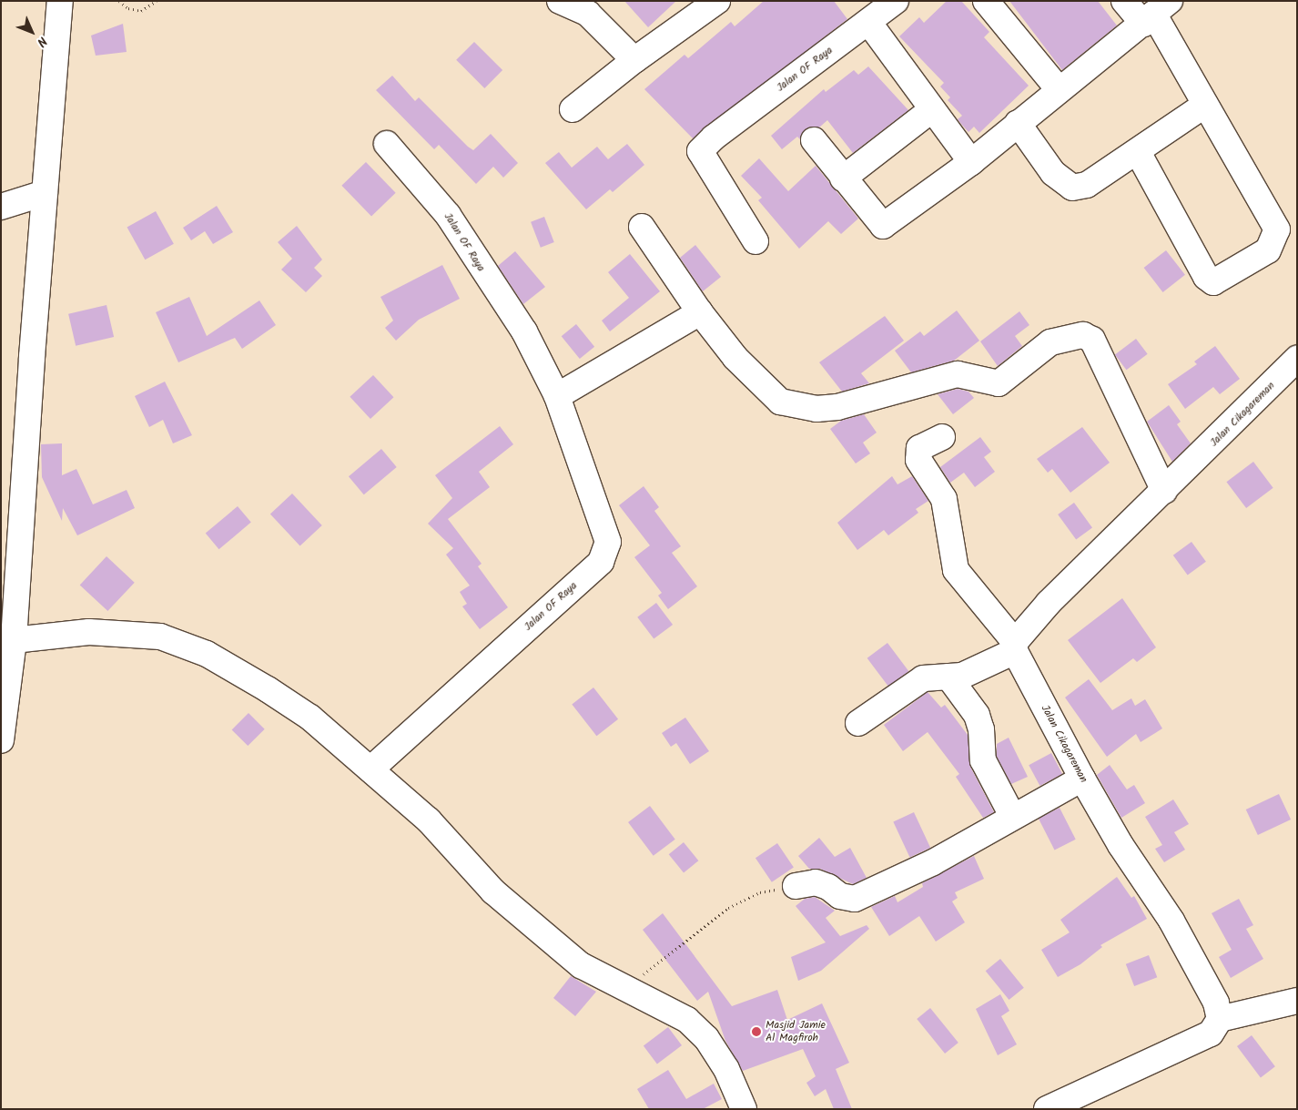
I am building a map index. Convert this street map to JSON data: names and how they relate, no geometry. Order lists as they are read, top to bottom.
{
  "streets": {
    "street": ["Jalan OF Raya", "Jalan Cikagareman"]
  },
  "places": ["Masjid Jamie Al Magfiroh"],
  "north": "bottom right"
}
